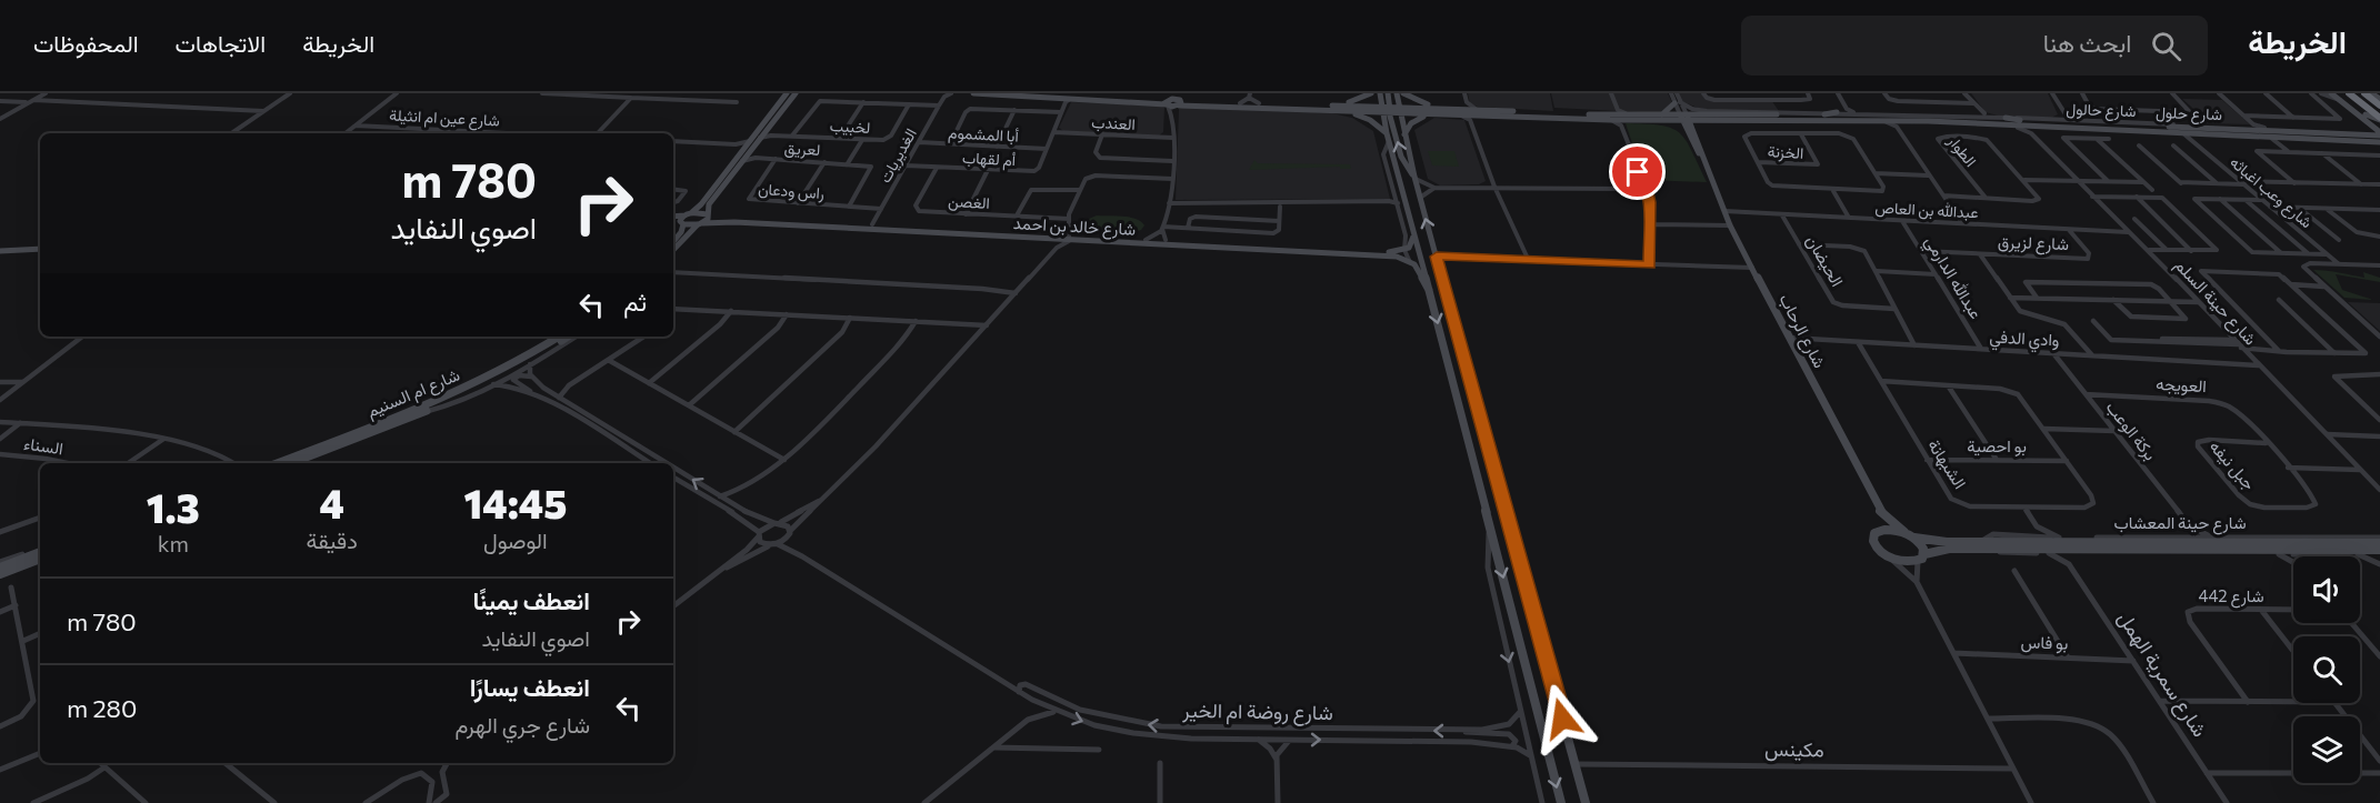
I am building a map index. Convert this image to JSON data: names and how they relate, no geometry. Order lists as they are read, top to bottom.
{
  "streets": {
    "main road": [
      "شارع حالول",
      "شارع خالد بن احمد",
      "شارع الرحاب",
      "شارع ام السنيم",
      "شارع حينة المعشاب"
    ],
    "street": [
      "شارع حلول",
      "شارع عين ام انثيلة",
      "العندب",
      "لخبيب",
      "أبا المشموم",
      "لعريق",
      "الطوار",
      "الخزنة",
      "الغديريات",
      "أم لقهاب",
      "راس ودعان",
      "شارع وعب اغباثه",
      "الغصن",
      "عبدالله بن العاص",
      "شارع لزيرق",
      "الحيضان",
      "عبدالله الدارمي",
      "شارع حينة السلم",
      "وادي الدفي",
      "العويجه",
      "بركة الوعب",
      "السناء",
      "بو احصية",
      "الشبهانة",
      "جبل نيفه",
      "شارع 442",
      "بو فاس",
      "شارع سمرية الهمل",
      "شارع روضة ام الخير",
      "مكينس"
    ]
  },
  "crossings": [
    ["شارع حالول", "شارع حلول"],
    ["شارع حالول", "شارع وعب اغباثه"],
    ["شارع حالول", "شارع الرحاب"],
    ["شارع حلول", "شارع حينة السلم"],
    ["شارع حلول", "شارع الرحاب"],
    ["العندب", "أم لقهاب"],
    ["أبا المشموم", "الغديريات"],
    ["أبا المشموم", "أم لقهاب"],
    ["لعريق", "راس ودعان"],
    ["الغديريات", "أم لقهاب"],
    ["الغديريات", "راس ودعان"],
    ["الغديريات", "شارع خالد بن احمد"],
    ["أم لقهاب", "الغصن"],
    ["عبدالله بن العاص", "شارع لزيرق"],
    ["عبدالله بن العاص", "الحيضان"],
    ["عبدالله بن العاص", "عبدالله الدارمي"],
    ["عبدالله بن العاص", "شارع حينة السلم"],
    ["عبدالله بن العاص", "شارع الرحاب"],
    ["شارع لزيرق", "عبدالله الدارمي"],
    ["شارع لزيرق", "وادي الدفي"],
    ["عبدالله الدارمي", "وادي الدفي"],
    ["شارع حينة السلم", "وادي الدفي"],
    ["شارع الرحاب", "وادي الدفي"],
    ["شارع الرحاب", "شارع حينة المعشاب"],
    ["وادي الدفي", "بركة الوعب"],
    ["وادي الدفي", "الشبهانة"],
    ["العويجه", "بركة الوعب"],
    ["العويجه", "جبل نيفه"],
    ["بركة الوعب", "شارع حينة المعشاب"],
    ["بو احصية", "الشبهانة"],
    ["شارع حينة المعشاب", "شارع سمرية الهمل"],
    ["بو فاس", "شارع سمرية الهمل"]
  ],
  "page": {
    "header": "الخريطة",
    "search": "ابحث هنا",
    "nav": ["الخريطة", "الاتجاهات", "المحفوظات"],
    "turn": ["780 m", "اصوي النفايد"],
    "then": "ثم",
    "eta": [
      "14:45",
      "الوصول",
      "4",
      "دقيقة",
      "1.3",
      "km"
    ],
    "list": [
      {
        "name": "انعطف يمينًا",
        "note": "اصوي النفايد",
        "value": "780 m"
      },
      {
        "name": "انعطف يسارًا",
        "note": "شارع جري الهرم",
        "value": "280 m"
      }
    ]
  }
}
